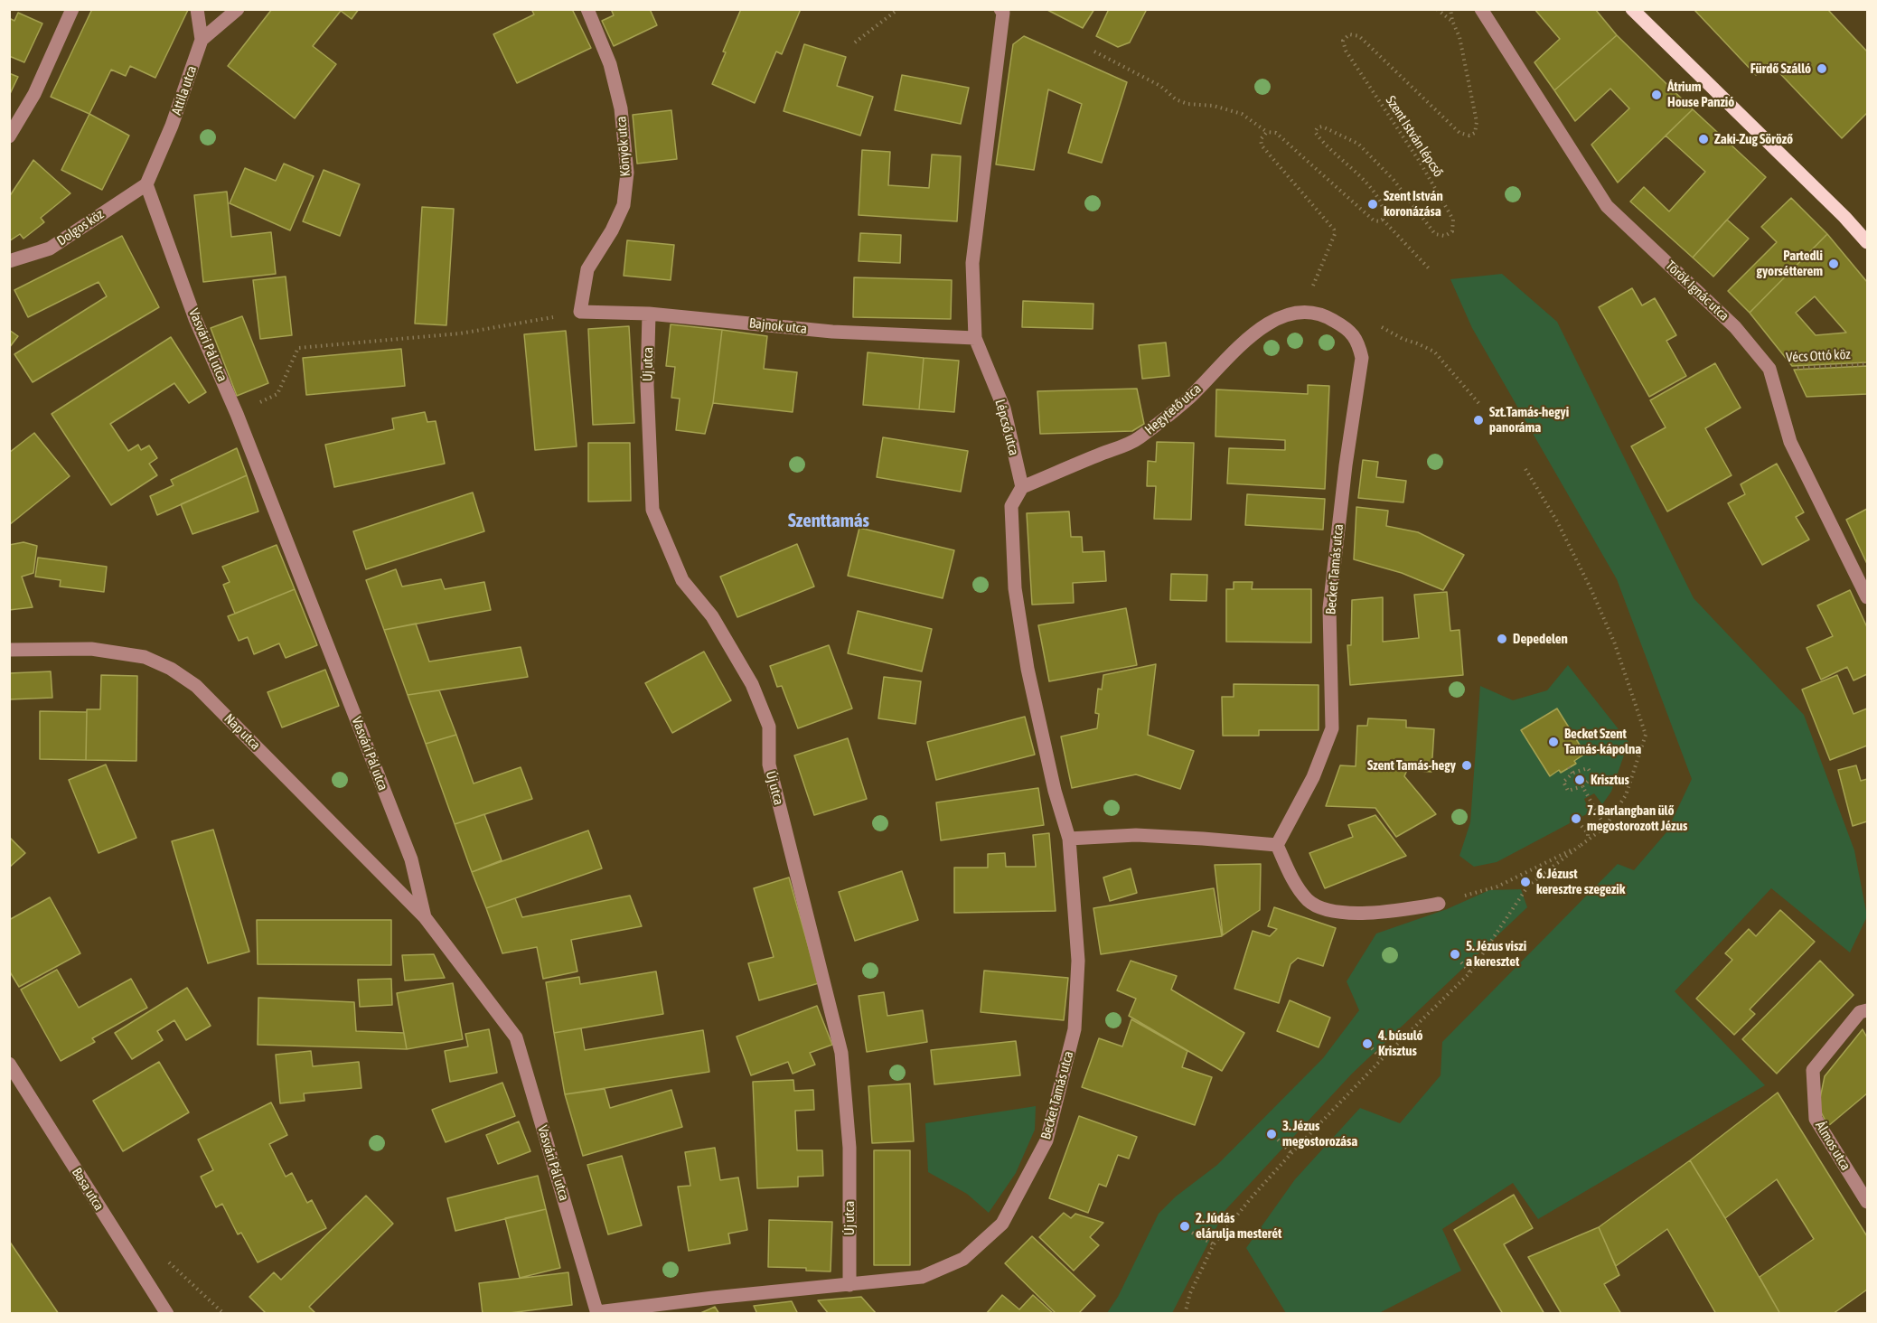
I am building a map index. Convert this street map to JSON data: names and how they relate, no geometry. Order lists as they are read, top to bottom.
{
  "streets": {
    "street": [
      "Attila utca",
      "Könyök utca",
      "Dolgos köz",
      "Török Ignác utca",
      "Bajnok utca",
      "Vasvári Pál utca",
      "Új utca",
      "Hegytető utca",
      "Lépcső utca",
      "Becket Tamás utca",
      "Nap utca",
      "Álmos utca",
      "Basa utca"
    ],
    "path": ["Szent István lépcső", "Vécs Ottó köz"]
  },
  "crossings": [
    ["Attila utca", "Dolgos köz"],
    ["Attila utca", "Vasvári Pál utca"],
    ["Könyök utca", "Bajnok utca"],
    ["Dolgos köz", "Vasvári Pál utca"],
    ["Török Ignác utca", "Vécs Ottó köz"],
    ["Bajnok utca", "Új utca"],
    ["Bajnok utca", "Lépcső utca"],
    ["Vasvári Pál utca", "Becket Tamás utca"],
    ["Vasvári Pál utca", "Nap utca"],
    ["Új utca", "Becket Tamás utca"],
    ["Hegytető utca", "Lépcső utca"],
    ["Hegytető utca", "Becket Tamás utca"]
  ],
  "districts": ["Szenttamás"],
  "places": [
    "Fürdő Szálló",
    "Átrium House Panzió",
    "Zaki-Zug Söröző",
    "Szent István koronázása",
    "Partedli gyorsétterem",
    "Szt.Tamás-hegyi panoráma",
    "Depedelen",
    "Becket Szent Tamás-kápolna",
    "Szent Tamás-hegy",
    "Krisztus",
    "7. Barlangban ülő megostorozott Jézus",
    "6. Jézust keresztre szegezik",
    "5. Jézus viszi a keresztet",
    "4. búsuló Krisztus",
    "3. Jézus megostorozása",
    "2. Júdás elárulja mesterét"
  ]
}
